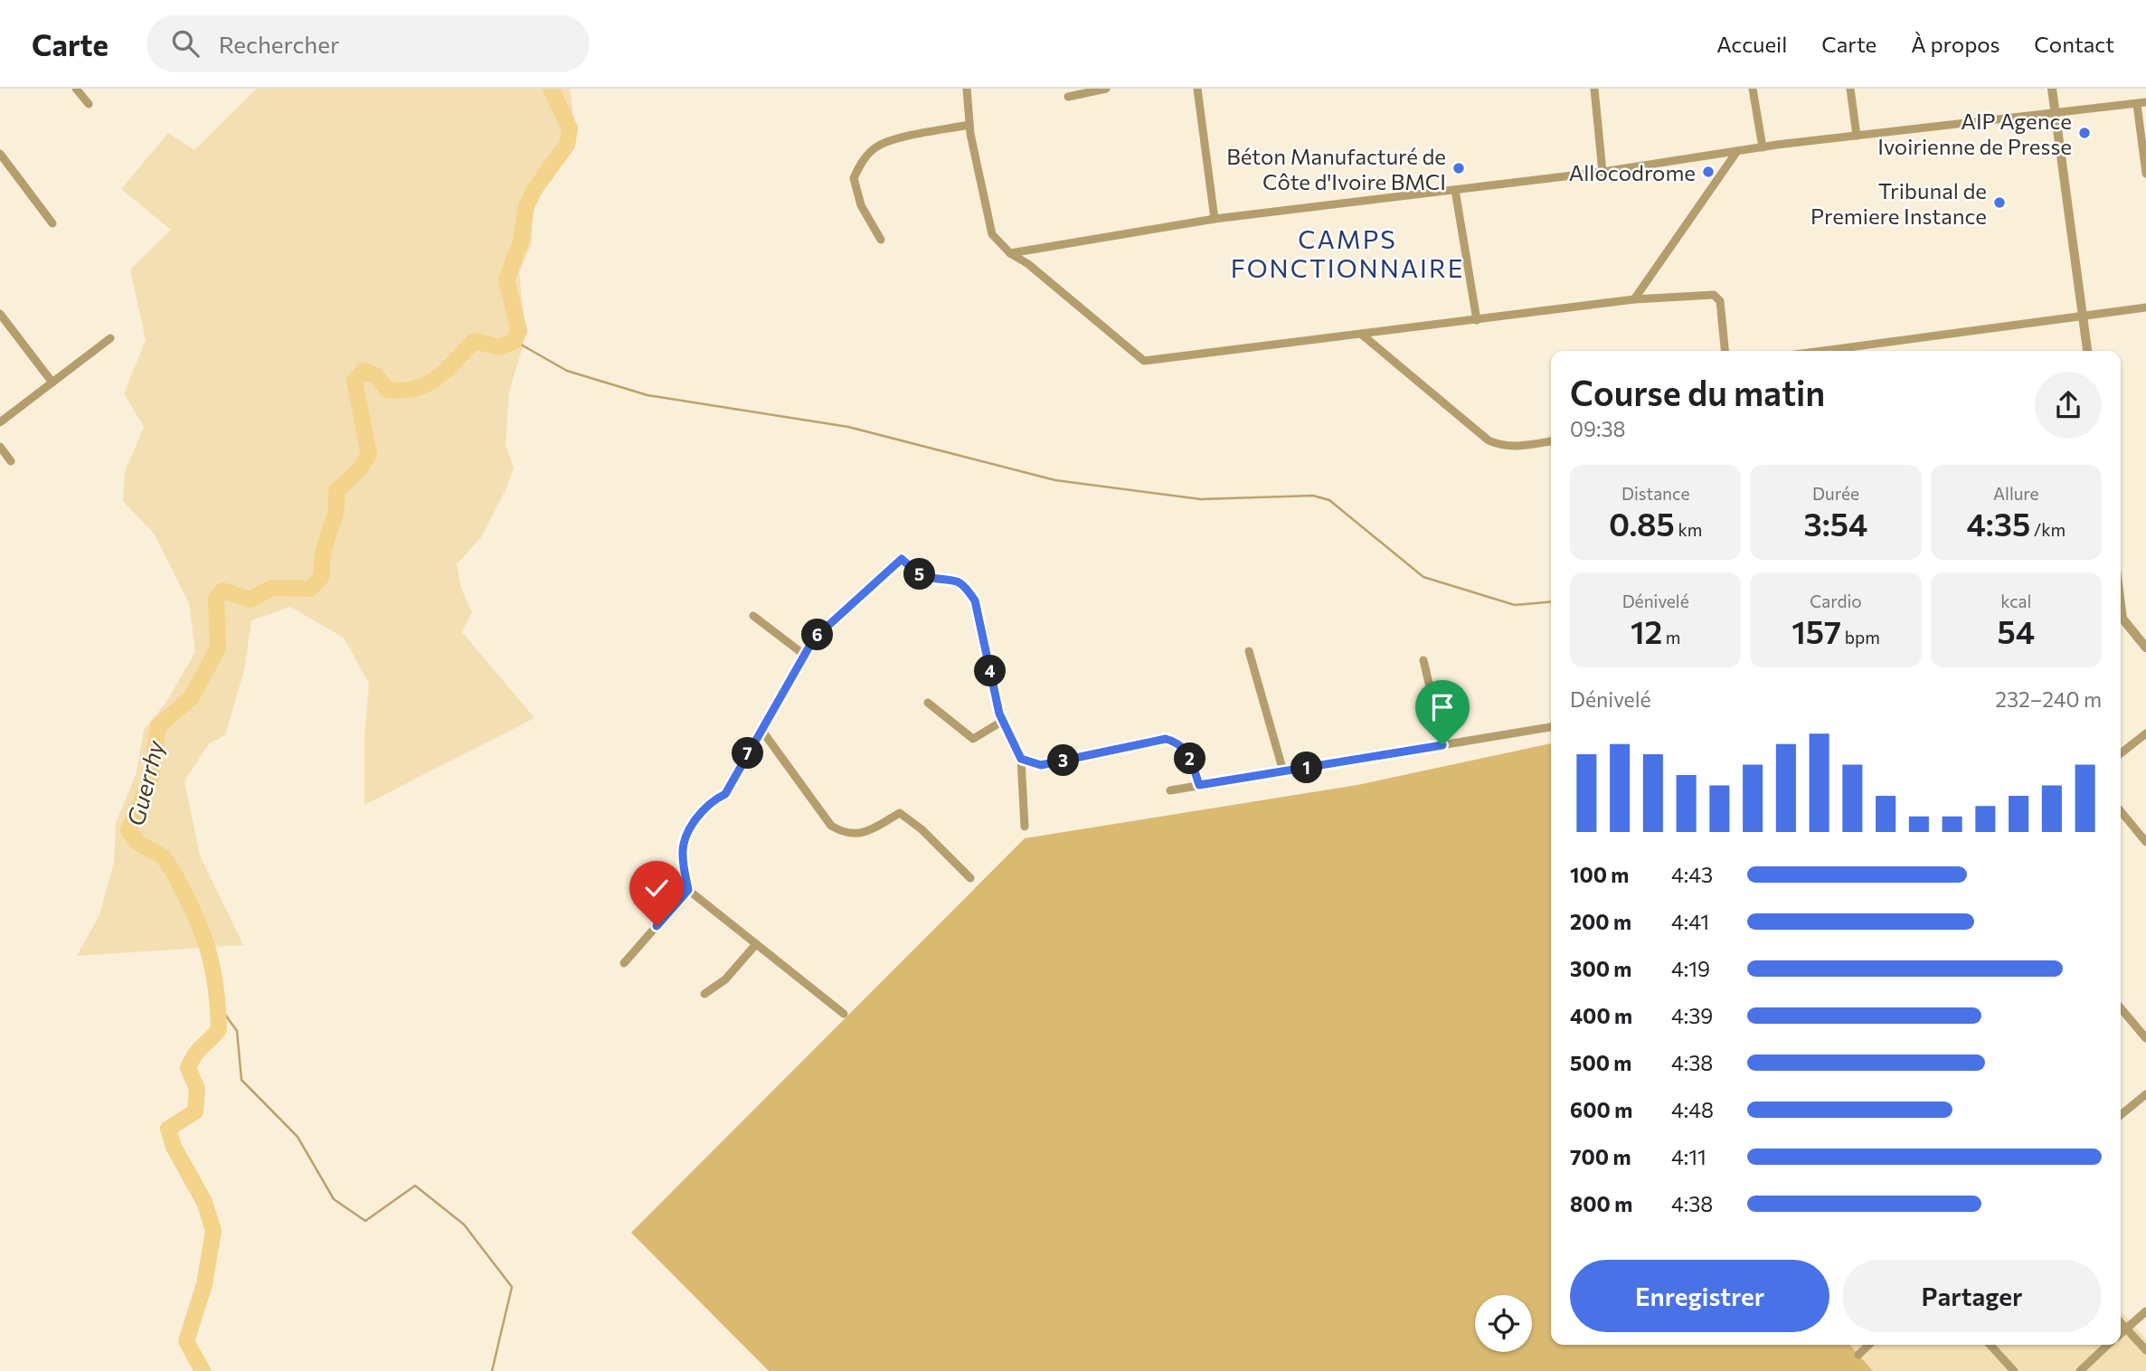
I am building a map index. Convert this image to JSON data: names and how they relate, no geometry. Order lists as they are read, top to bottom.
{
  "districts": ["CAMPS FONCTIONNAIRE"],
  "water": ["Guerrhy"],
  "places": [
    "AIP Agence Ivoirienne de Presse",
    "Béton Manufacturé de Côte d'Ivoire BMCI",
    "Allocodrome",
    "Tribunal de Premiere Instance"
  ],
  "page": {
    "header": "Carte",
    "search": "Rechercher",
    "nav": [
      "Accueil",
      "Carte",
      "À propos",
      "Contact"
    ],
    "heading": ["Course du matin", "09:38"],
    "stats": [
      ["Distance", "0.85 km"],
      ["Durée", "3:54"],
      ["Allure", "4:35 /km"],
      ["Dénivelé", "12 m"],
      ["Cardio", "157 bpm"],
      ["kcal", "54"]
    ],
    "pins": [
      "5",
      "6",
      "4",
      "7",
      "2",
      "3",
      "1"
    ],
    "chart": ["Dénivelé", "232–240 m"],
    "list": [
      {
        "name": "100 m",
        "note": "4:43"
      },
      {
        "name": "200 m",
        "note": "4:41"
      },
      {
        "name": "300 m",
        "note": "4:19"
      },
      {
        "name": "400 m",
        "note": "4:39"
      },
      {
        "name": "500 m",
        "note": "4:38"
      },
      {
        "name": "600 m",
        "note": "4:48"
      },
      {
        "name": "700 m",
        "note": "4:11"
      },
      {
        "name": "800 m",
        "note": "4:38"
      }
    ],
    "buttons": ["Enregistrer", "Partager"]
  }
}
